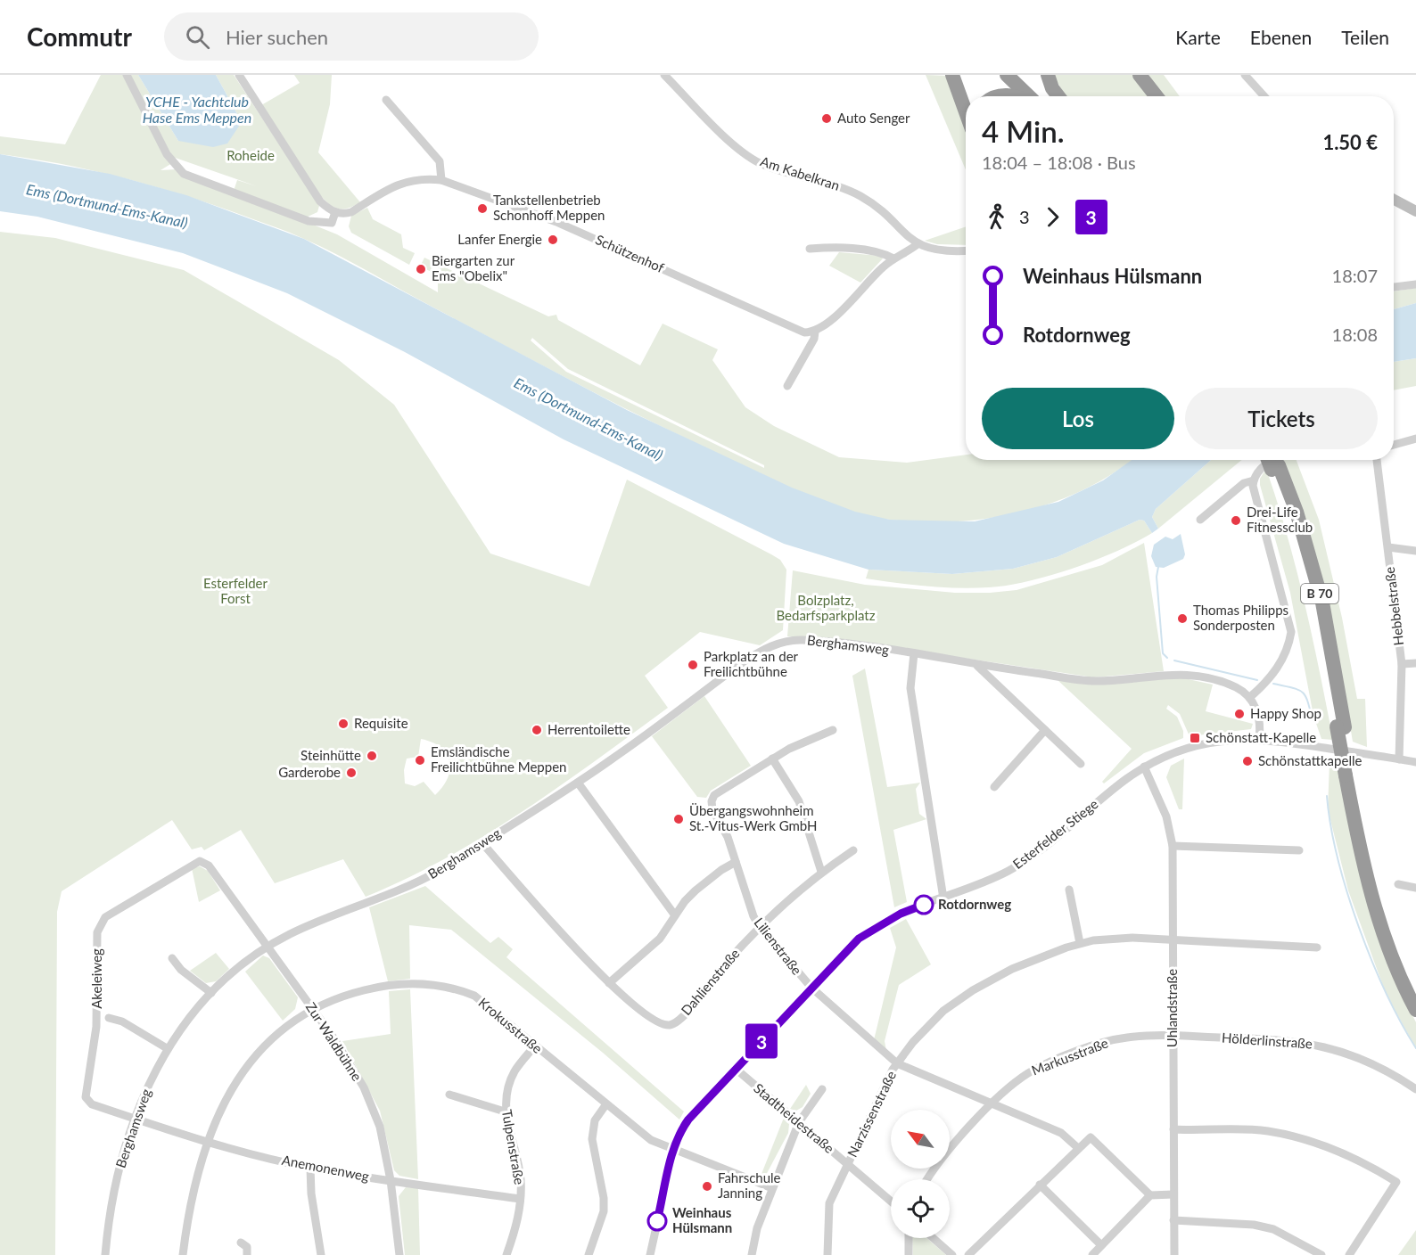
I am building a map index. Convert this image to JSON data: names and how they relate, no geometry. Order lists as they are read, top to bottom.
{
  "streets": {
    "highway": ["B 70"],
    "street": [
      "Am Kabelkran",
      "Schützenhof",
      "Hebbelstraße",
      "Berghamsweg",
      "Esterfelder Stiege",
      "Lilienstraße",
      "Akeleiweg",
      "Dahlienstraße",
      "Uhlandstraße",
      "Krokusstraße",
      "Hölderlinstraße",
      "Zur Waldbühne",
      "Markusstraße",
      "Narzissenstraße",
      "Stadtheidestraße",
      "Tulpenstraße",
      "Anemonenweg"
    ]
  },
  "crossings": [
    ["Hebbelstraße", "Esterfelder Stiege"],
    ["Berghamsweg", "Akeleiweg"],
    ["Berghamsweg", "Dahlienstraße"],
    ["Berghamsweg", "Zur Waldbühne"],
    ["Berghamsweg", "Anemonenweg"],
    ["Esterfelder Stiege", "Lilienstraße"],
    ["Esterfelder Stiege", "Uhlandstraße"],
    ["Esterfelder Stiege", "Krokusstraße"],
    ["Esterfelder Stiege", "Stadtheidestraße"],
    ["Lilienstraße", "Dahlienstraße"],
    ["Lilienstraße", "Markusstraße"],
    ["Lilienstraße", "Narzissenstraße"],
    ["Akeleiweg", "Zur Waldbühne"],
    ["Akeleiweg", "Anemonenweg"],
    ["Uhlandstraße", "Hölderlinstraße"],
    ["Uhlandstraße", "Markusstraße"],
    ["Uhlandstraße", "Narzissenstraße"],
    ["Krokusstraße", "Zur Waldbühne"],
    ["Krokusstraße", "Tulpenstraße"],
    ["Krokusstraße", "Anemonenweg"],
    ["Hölderlinstraße", "Markusstraße"],
    ["Zur Waldbühne", "Anemonenweg"],
    ["Narzissenstraße", "Stadtheidestraße"],
    ["Tulpenstraße", "Anemonenweg"]
  ],
  "water": ["YCHE - Yachtclub Hase Ems Meppen", "Ems (Dortmund-Ems-Kanal)"],
  "parks": ["Roheide", "Esterfelder Forst", "Bolzplatz, Bedarfsparkplatz"],
  "places": {
    "other": [
      "Auto Senger",
      "Tankstellenbetrieb Schonhoff Meppen",
      "Lanfer Energie",
      "Biergarten zur Ems \"Obelix\"",
      "Drei-Life Fitnessclub",
      "Thomas Philipps Sonderposten",
      "Parkplatz an der Freilichtbühne",
      "Happy Shop",
      "Requisite",
      "Herrentoilette",
      "Steinhütte",
      "Emsländische Freilichtbühne Meppen",
      "Schönstattkapelle",
      "Garderobe",
      "Übergangswohnheim St.-Vitus-Werk GmbH",
      "Rotdornweg",
      "Fahrschule Janning",
      "Weinhaus Hülsmann"
    ],
    "transit": ["Schönstatt-Kapelle"]
  },
  "lines": ["bus line 3"],
  "north": "top left",
  "page": {
    "header": "Commutr",
    "search": "Hier suchen",
    "nav": ["Karte", "Ebenen", "Teilen"],
    "on_map": "3",
    "heading": ["4 Min.", "18:04 – 18:08 · Bus", "1.50 €"],
    "legs": ["3", "3"],
    "list": [
      {
        "name": "Weinhaus Hülsmann",
        "value": "18:07"
      },
      {
        "name": "Rotdornweg",
        "value": "18:08"
      }
    ],
    "buttons": ["Los", "Tickets"]
  }
}
